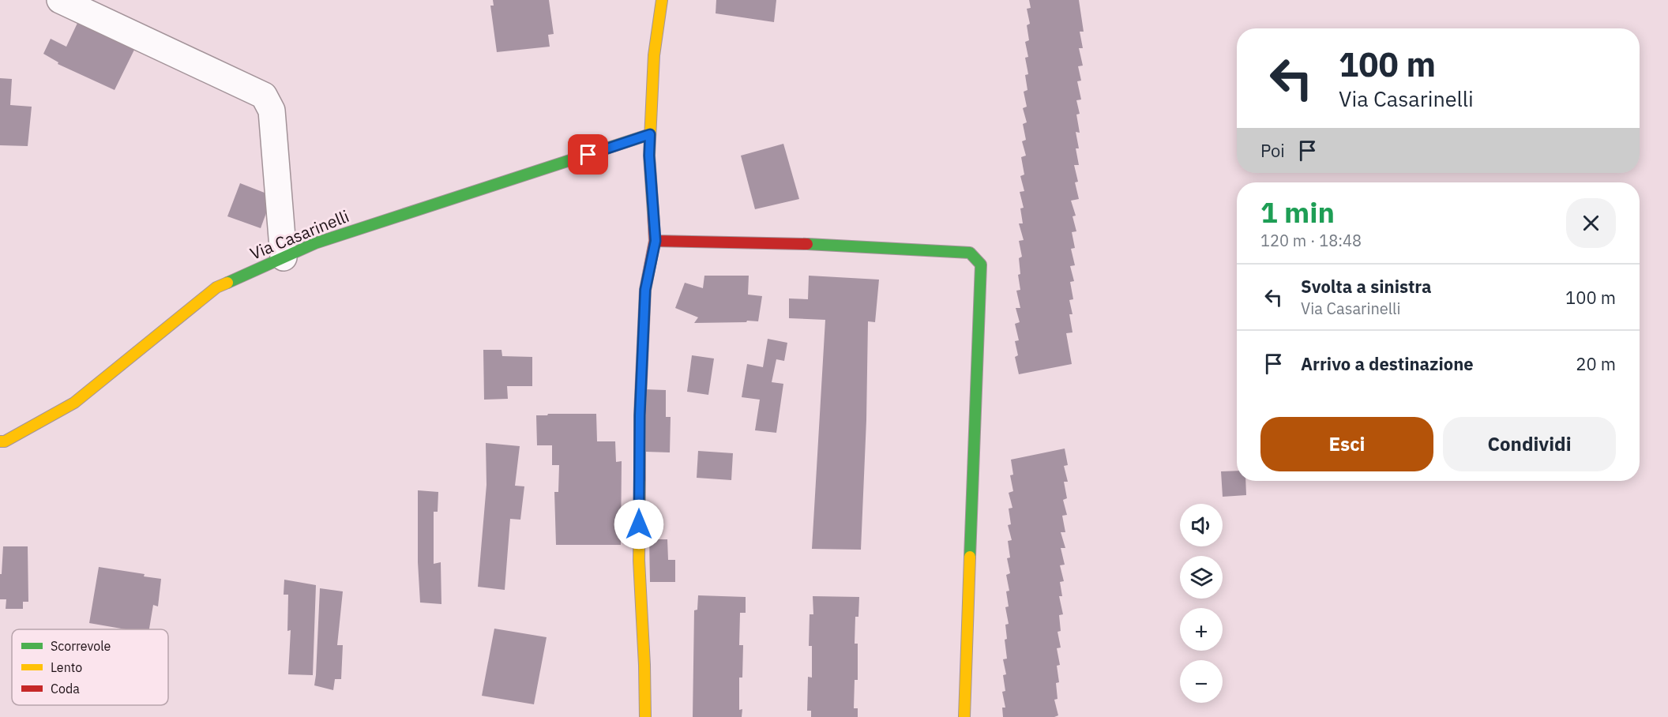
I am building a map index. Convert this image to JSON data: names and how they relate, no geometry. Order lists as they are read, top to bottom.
{
  "streets": {
    "street": ["Via Casarinelli"]
  },
  "legend": ["Scorrevole", "Lento", "Coda"],
  "page": {
    "turn": ["100 m", "Via Casarinelli"],
    "then": "Poi",
    "heading": ["1 min", "120 m · 18:48"],
    "list": [
      {
        "name": "Svolta a sinistra",
        "note": "Via Casarinelli",
        "value": "100 m"
      },
      {
        "name": "Arrivo a destinazione",
        "value": "20 m"
      }
    ],
    "buttons": ["Esci", "Condividi"],
    "map_buttons": ["+", "−"]
  }
}
